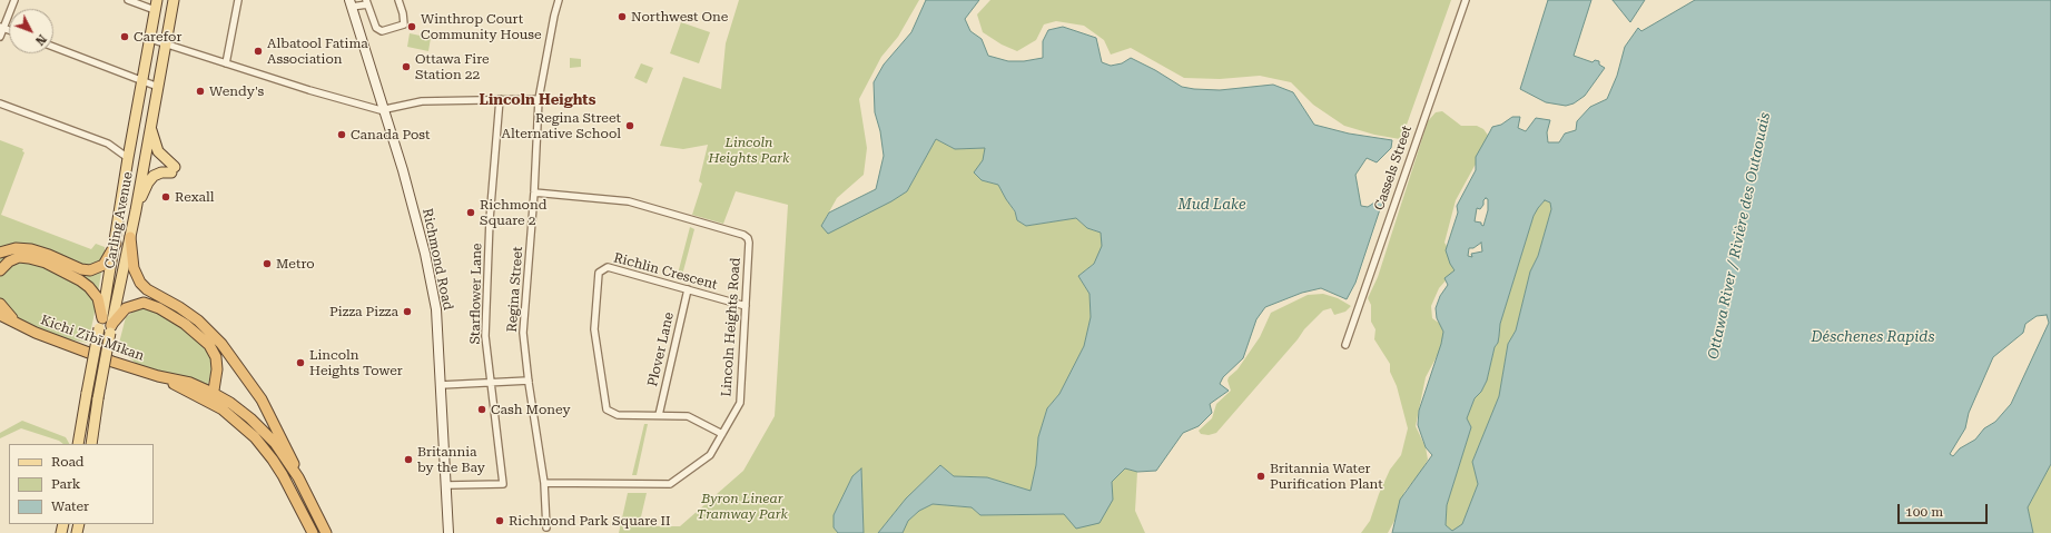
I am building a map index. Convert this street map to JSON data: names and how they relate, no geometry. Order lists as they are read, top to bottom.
{
  "streets": {
    "highway": ["Kichi Zībī Mīkan"],
    "main road": ["Carling Avenue", "Richmond Road"],
    "street": [
      "Cassels Street",
      "Richlin Crescent",
      "Regina Street",
      "Starflower Lane",
      "Lincoln Heights Road",
      "Plover Lane"
    ]
  },
  "crossings": [
    ["Richmond Road", "Starflower Lane"],
    ["Richlin Crescent", "Lincoln Heights Road"],
    ["Richlin Crescent", "Plover Lane"],
    ["Regina Street", "Lincoln Heights Road"]
  ],
  "districts": ["Lincoln Heights"],
  "water": ["Mud Lake", "Ottawa River / Rivière des Outaouais", "Déschenes Rapids"],
  "parks": ["Lincoln Heights Park", "Byron Linear Tramway Park"],
  "places": [
    "Northwest One",
    "Winthrop Court Community House",
    "Carefor",
    "Albatool Fatima Association",
    "Ottawa Fire Station 22",
    "Wendy's",
    "Regina Street Alternative School",
    "Canada Post",
    "Rexall",
    "Richmond Square 2",
    "Metro",
    "Pizza Pizza",
    "Lincoln Heights Tower",
    "Cash Money",
    "Britannia by the Bay",
    "Britannia Water Purification Plant",
    "Richmond Park Square II"
  ],
  "legend": ["Road", "Park", "Water"],
  "scale_bar": "100 m",
  "north": "bottom right"
}
